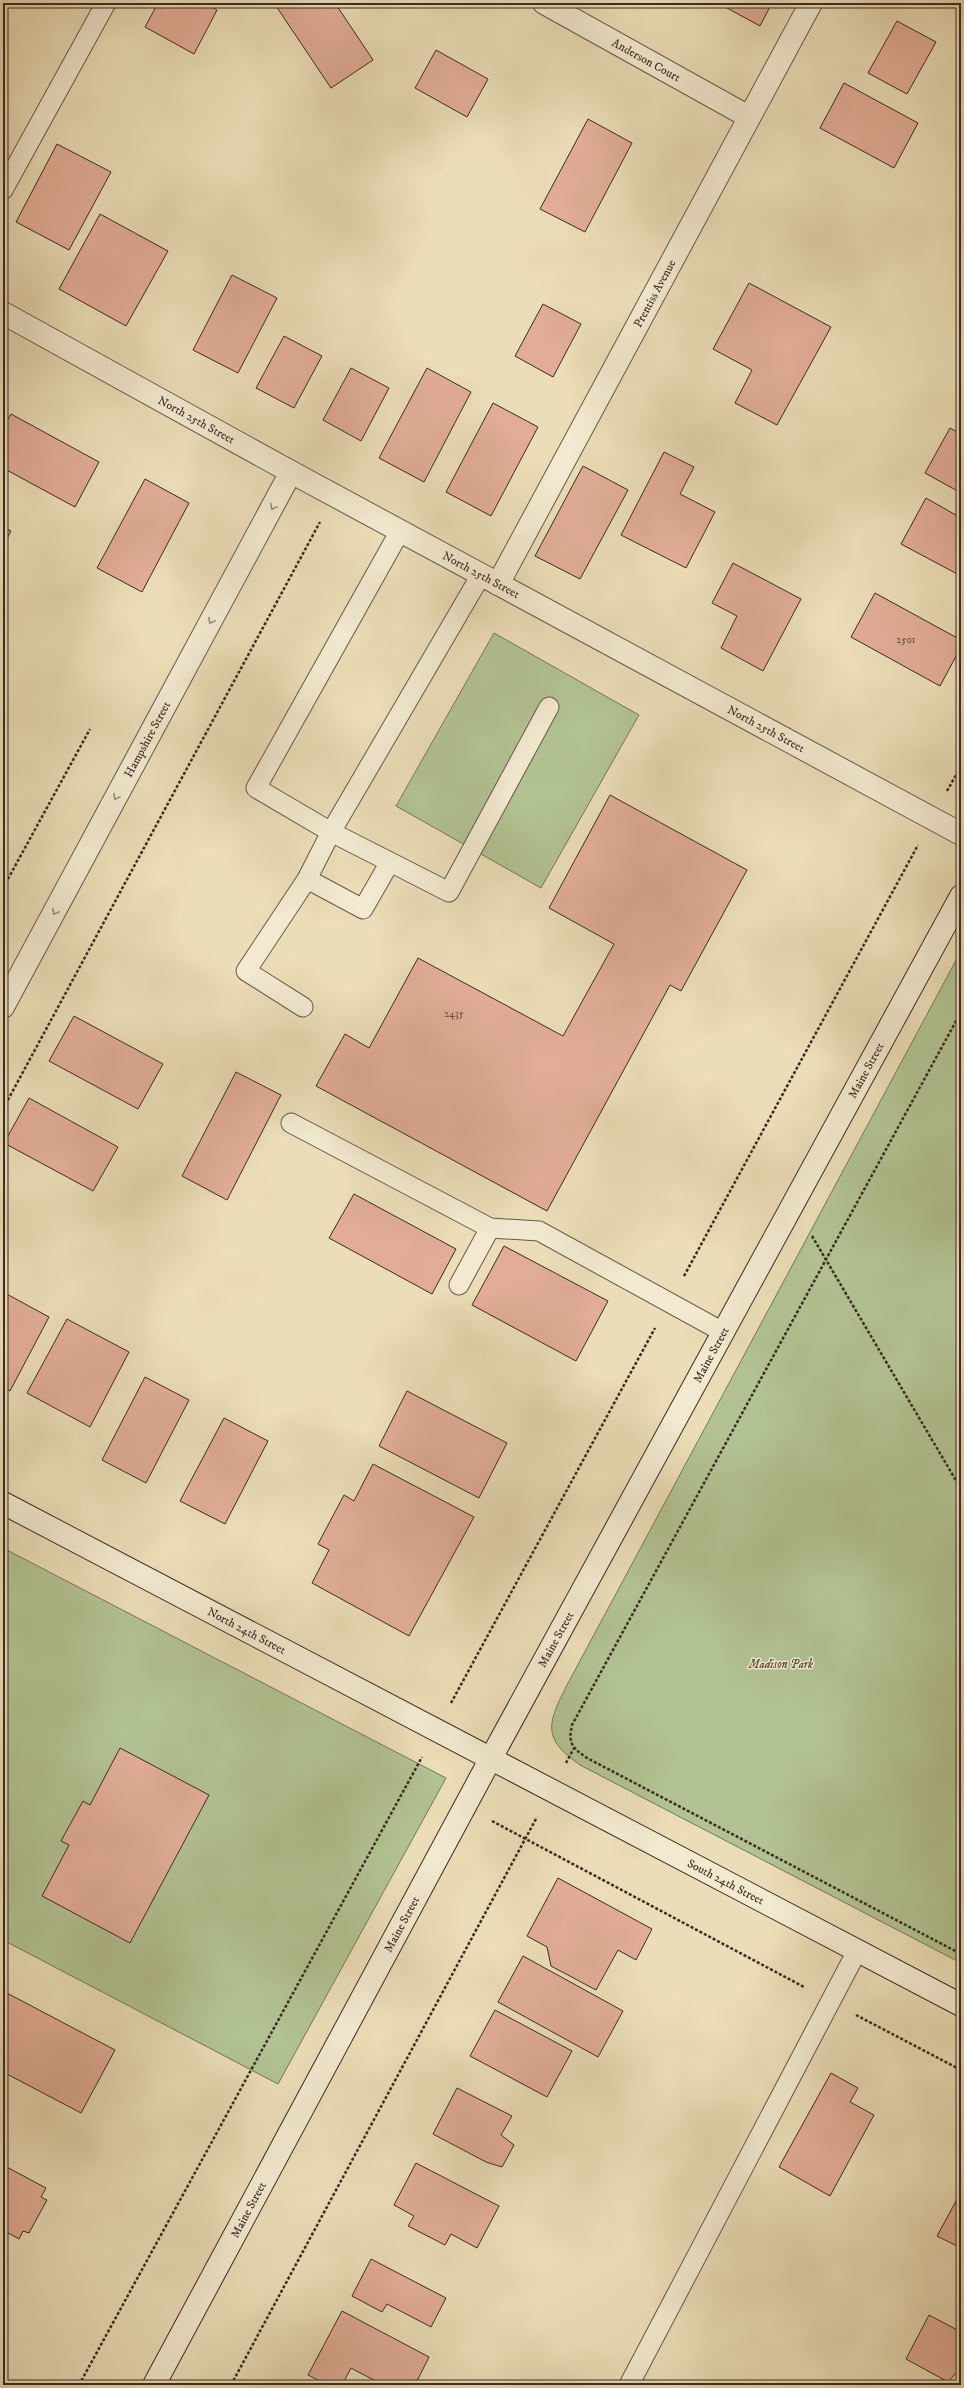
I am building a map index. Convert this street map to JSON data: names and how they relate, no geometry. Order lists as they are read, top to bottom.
{
  "streets": {
    "street": [
      "Anderson Court",
      "Prentiss Avenue",
      "North 25th Street",
      "Hampshire Street",
      "Maine Street",
      "North 24th Street",
      "South 24th Street"
    ]
  },
  "crossings": [
    ["Anderson Court", "Prentiss Avenue"],
    ["Prentiss Avenue", "North 25th Street"],
    ["North 25th Street", "Hampshire Street"],
    ["Maine Street", "North 24th Street"],
    ["Maine Street", "South 24th Street"],
    ["North 24th Street", "South 24th Street"]
  ],
  "one_way": ["Hampshire Street"],
  "parks": ["Madison Park"],
  "house_numbers": ["2501", "2435"]
}
